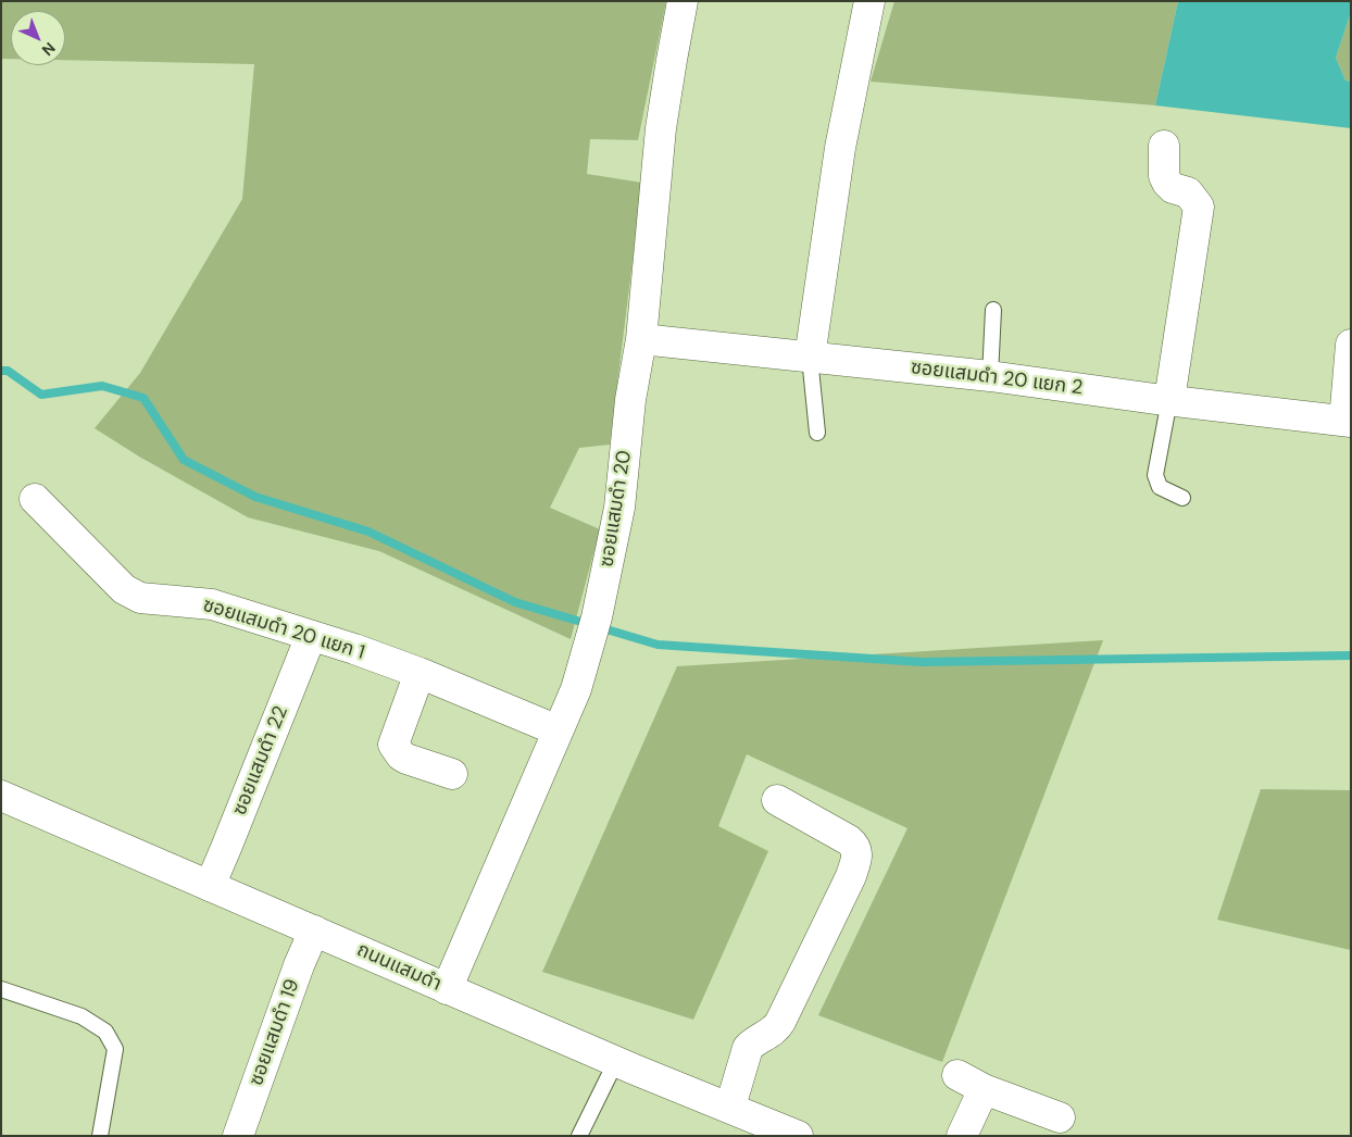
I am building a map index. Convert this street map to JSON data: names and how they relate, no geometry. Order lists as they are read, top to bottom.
{
  "streets": {
    "street": [
      "ซอยแสมดำ 20 แยก 2",
      "ซอยแสมดำ 20",
      "ซอยแสมดำ 20 แยก 1",
      "ซอยแสมดำ 22",
      "ถนนแสมดำ",
      "ซอยแสมดำ 19"
    ]
  },
  "crossings": [
    ["ซอยแสมดำ 20 แยก 2", "ซอยแสมดำ 20"],
    ["ซอยแสมดำ 20", "ซอยแสมดำ 20 แยก 1"],
    ["ซอยแสมดำ 20", "ถนนแสมดำ"],
    ["ซอยแสมดำ 20 แยก 1", "ซอยแสมดำ 22"],
    ["ซอยแสมดำ 22", "ถนนแสมดำ"],
    ["ถนนแสมดำ", "ซอยแสมดำ 19"]
  ],
  "north": "bottom right"
}
